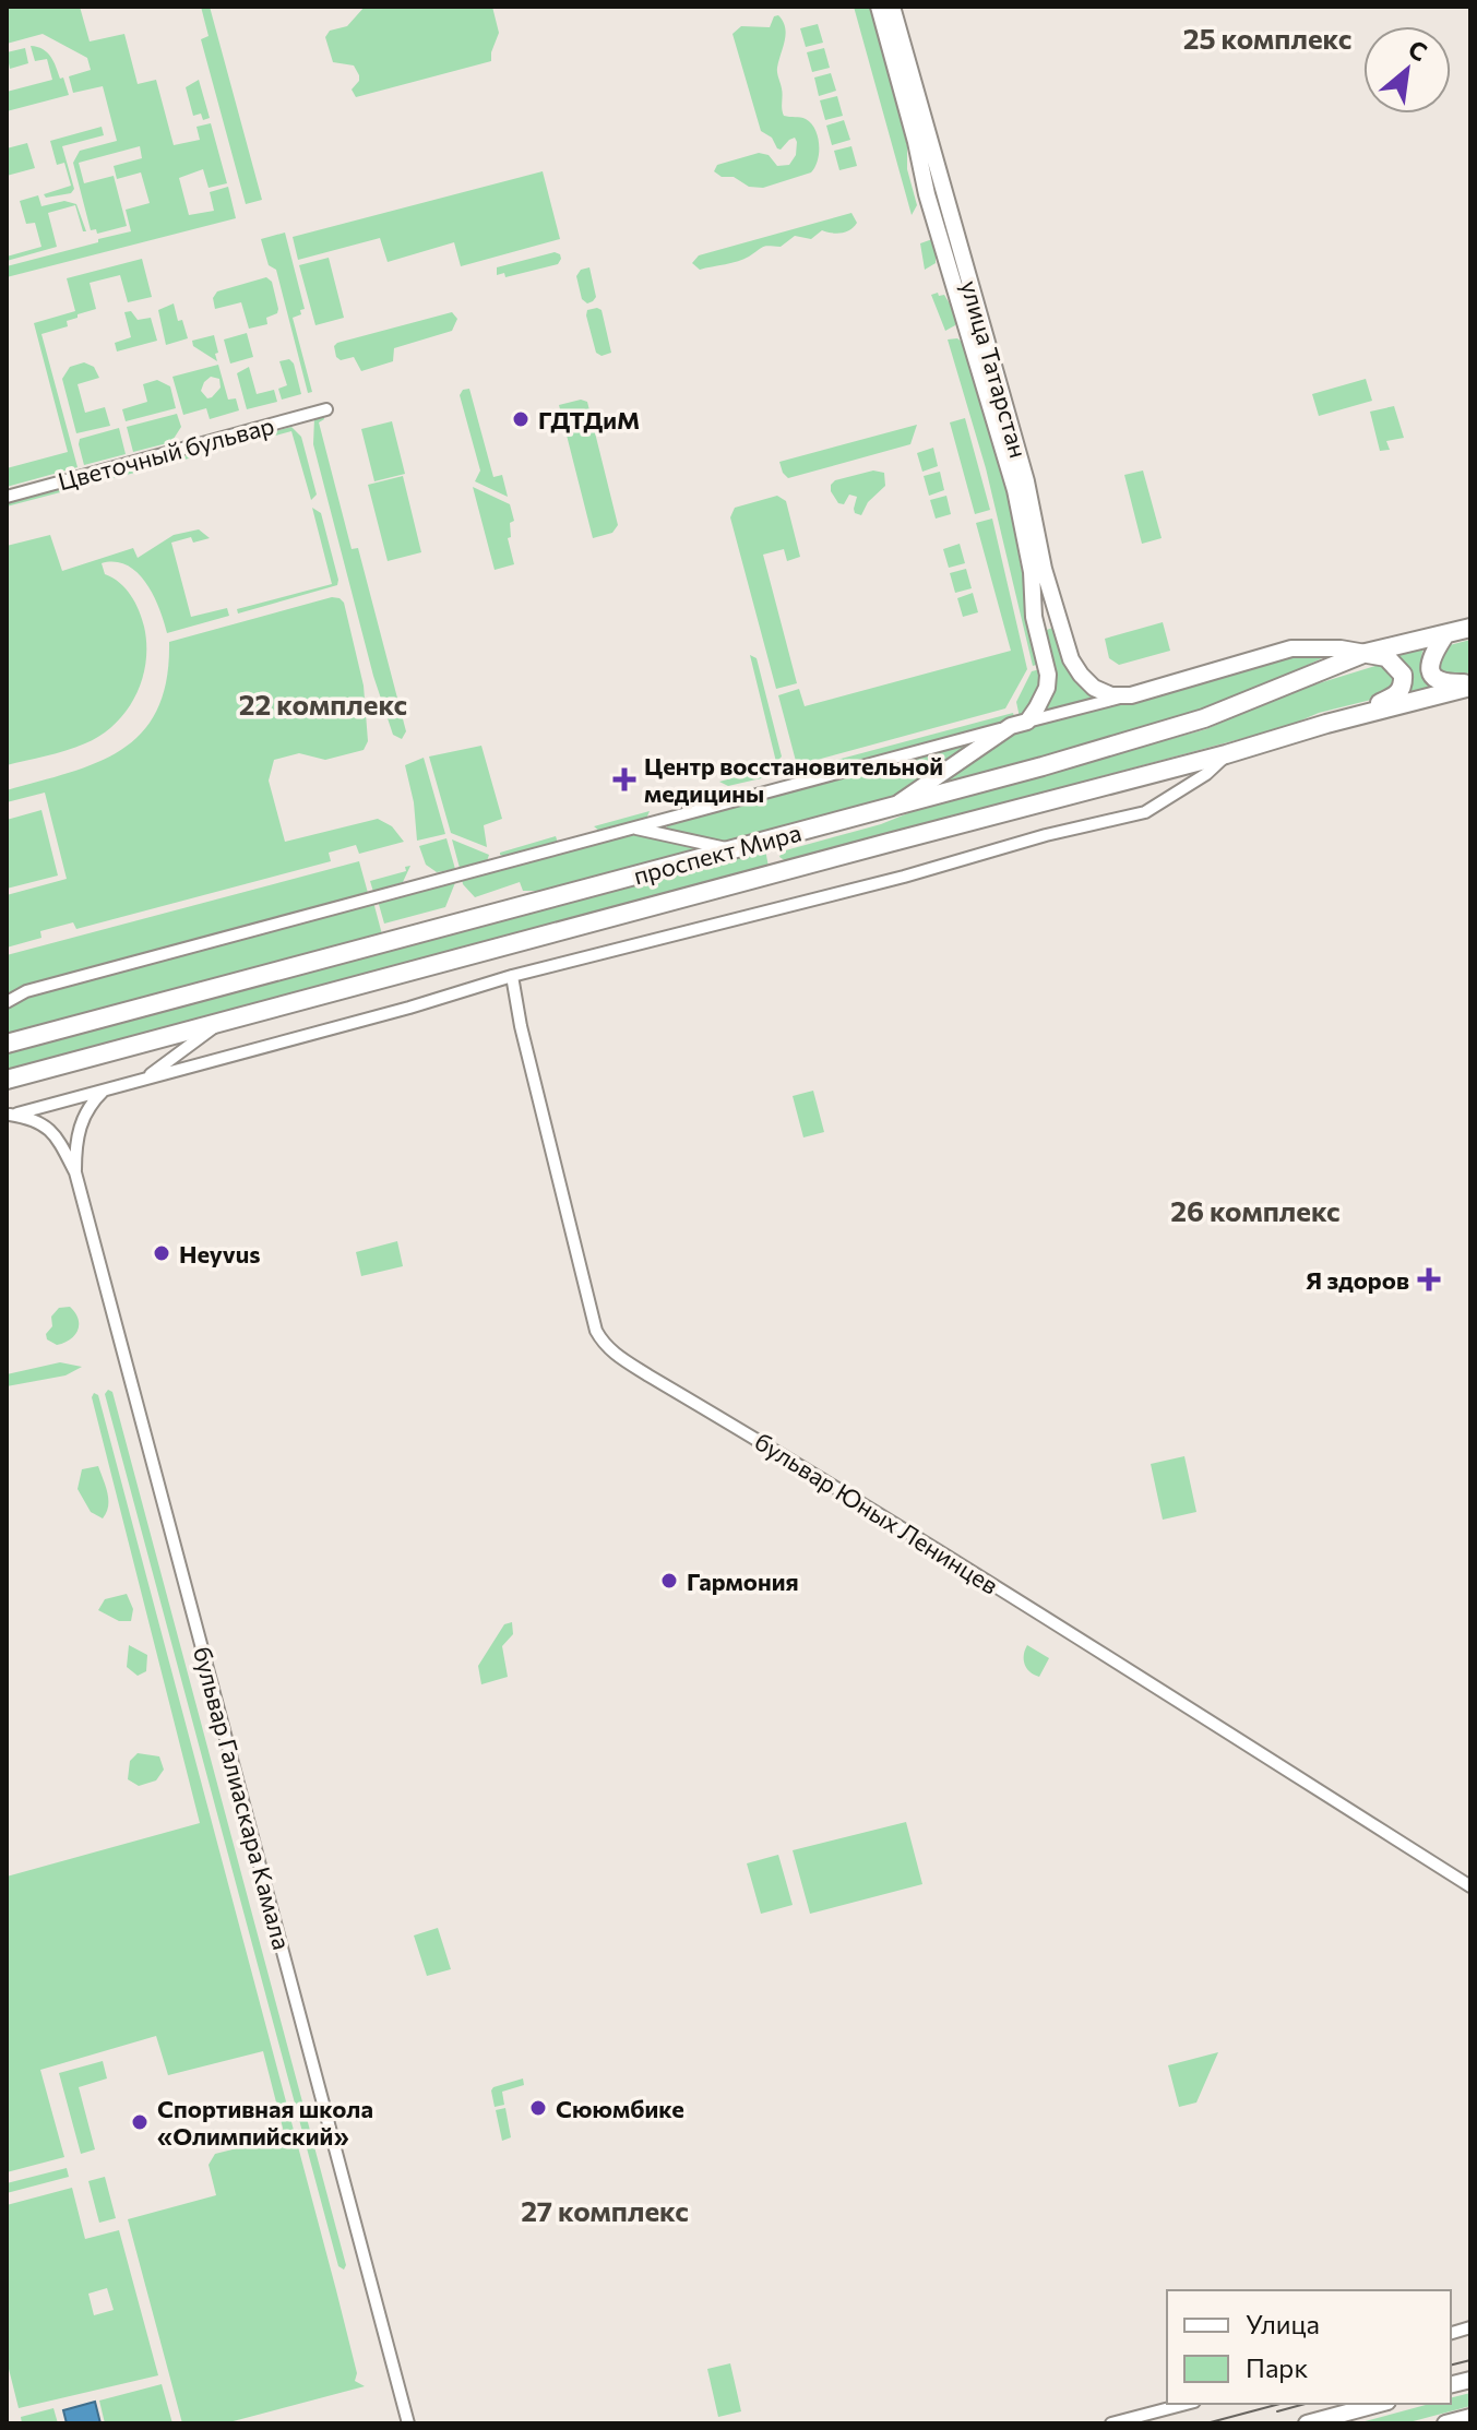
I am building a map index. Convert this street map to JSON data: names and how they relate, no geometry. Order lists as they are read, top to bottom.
{
  "streets": {
    "main road": ["проспект Мира"],
    "street": [
      "улица Татарстан",
      "Цветочный бульвар",
      "бульвар Юных Ленинцев",
      "бульвар Галиаскара Камала"
    ]
  },
  "districts": [
    "25 комплекс",
    "22 комплекс",
    "26 комплекс",
    "27 комплекс"
  ],
  "places": {
    "other": [
      "ГДТДиМ",
      "Heyvus",
      "Гармония",
      "Сююмбике",
      "Спортивная школа «Олимпийский»"
    ],
    "health": ["Центр восстановительной медицины", "Я здоров"]
  },
  "legend": ["Улица", "Парк"],
  "north": "top right"
}
